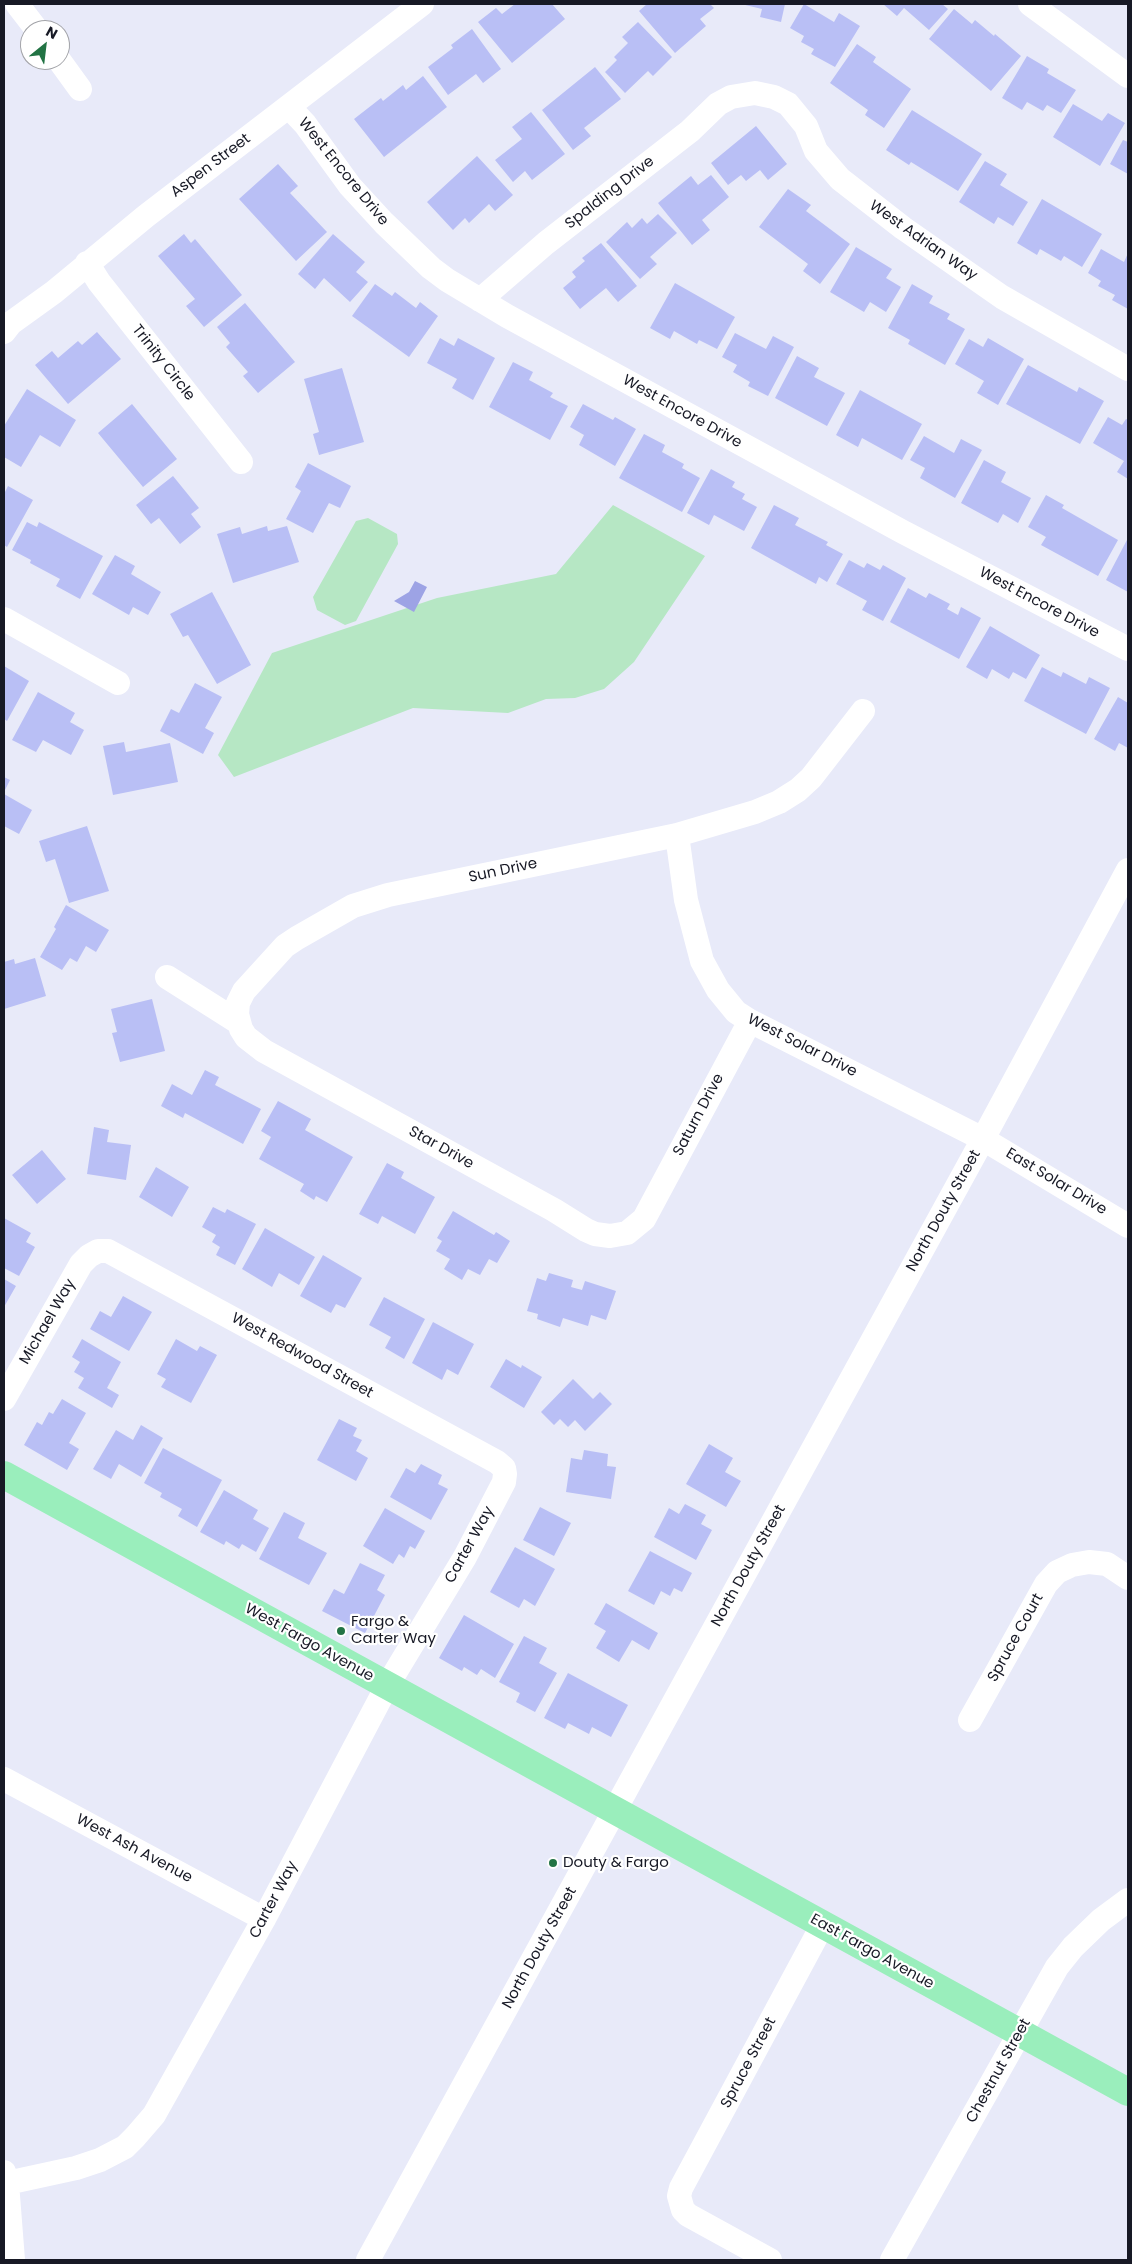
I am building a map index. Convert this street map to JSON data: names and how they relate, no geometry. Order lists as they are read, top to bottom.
{
  "streets": {
    "main road": ["West Fargo Avenue", "East Fargo Avenue"],
    "street": [
      "Aspen Street",
      "West Encore Drive",
      "Spalding Drive",
      "West Adrian Way",
      "Trinity Circle",
      "Sun Drive",
      "West Solar Drive",
      "Saturn Drive",
      "Star Drive",
      "East Solar Drive",
      "North Douty Street",
      "Michael Way",
      "West Redwood Street",
      "Carter Way",
      "Spruce Court",
      "West Ash Avenue",
      "Spruce Street",
      "Chestnut Street"
    ]
  },
  "crossings": [
    ["Aspen Street", "West Encore Drive"],
    ["Aspen Street", "Trinity Circle"],
    ["West Encore Drive", "Spalding Drive"],
    ["Spalding Drive", "West Adrian Way"],
    ["Sun Drive", "West Solar Drive"],
    ["Sun Drive", "Star Drive"],
    ["West Solar Drive", "Saturn Drive"],
    ["West Solar Drive", "East Solar Drive"],
    ["West Solar Drive", "North Douty Street"],
    ["Saturn Drive", "Star Drive"],
    ["East Solar Drive", "North Douty Street"],
    ["North Douty Street", "West Fargo Avenue"],
    ["North Douty Street", "East Fargo Avenue"],
    ["Michael Way", "West Redwood Street"],
    ["West Redwood Street", "Carter Way"],
    ["Carter Way", "West Fargo Avenue"],
    ["Carter Way", "West Ash Avenue"],
    ["West Fargo Avenue", "East Fargo Avenue"],
    ["East Fargo Avenue", "Spruce Street"],
    ["East Fargo Avenue", "Chestnut Street"]
  ],
  "places": ["Fargo & Carter Way", "Douty & Fargo"],
  "north": "top right"
}
